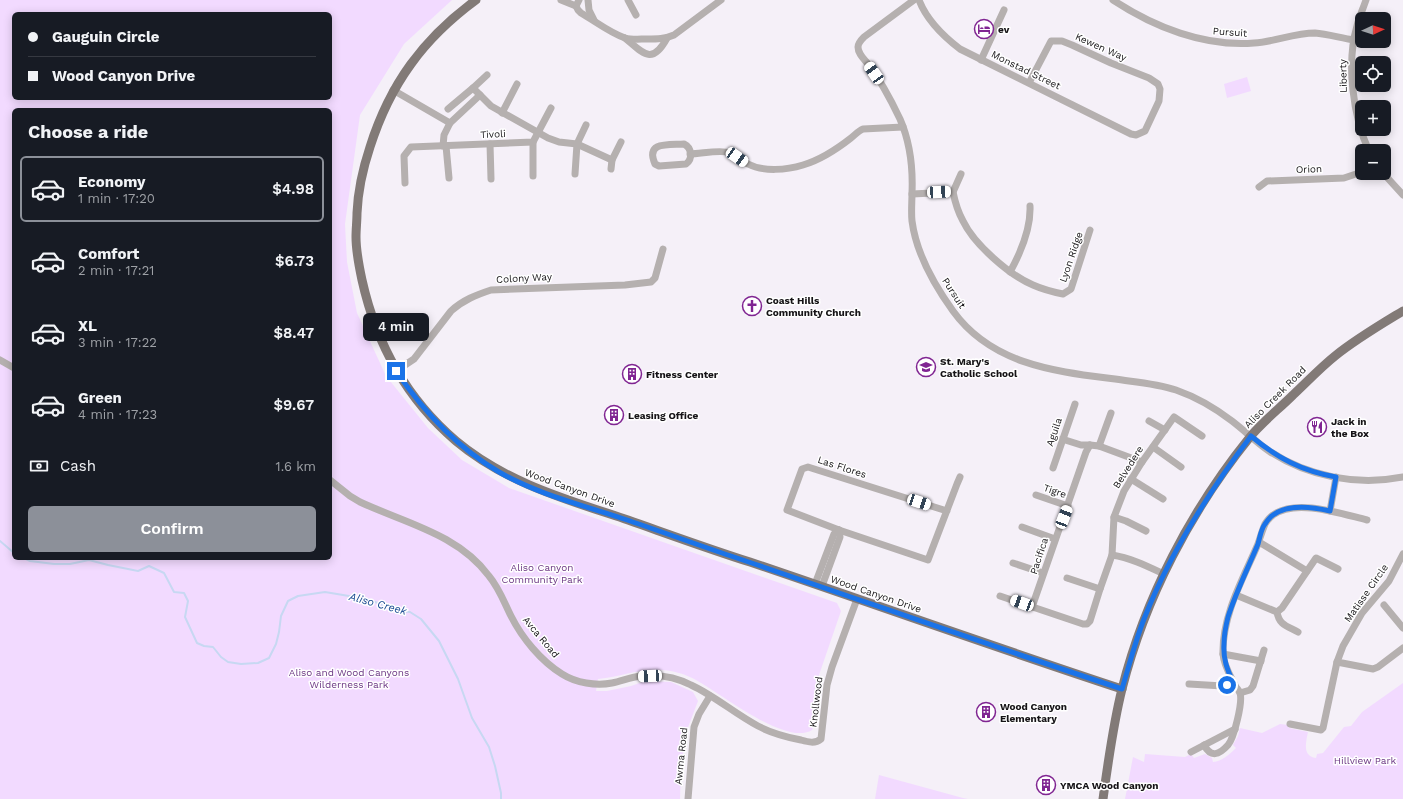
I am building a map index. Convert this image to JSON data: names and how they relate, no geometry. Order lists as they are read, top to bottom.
{
  "streets": {
    "main road": ["Aliso Creek Road", "Wood Canyon Drive"],
    "street": [
      "Pursuit",
      "Kewen Way",
      "Monstad Street",
      "Liberty",
      "Tivoli",
      "Orion",
      "Lyon Ridge",
      "Colony Way",
      "Aguila",
      "Las Flores",
      "Belvedere",
      "Tigre",
      "Pacifica",
      "Matisse Circle",
      "Avca Road",
      "Knollwood",
      "Awma Road"
    ]
  },
  "crossings": [
    ["Pursuit", "Liberty"],
    ["Pursuit", "Aliso Creek Road"],
    ["Kewen Way", "Monstad Street"],
    ["Colony Way", "Wood Canyon Drive"],
    ["Aliso Creek Road", "Wood Canyon Drive"],
    ["Belvedere", "Pacifica"],
    ["Wood Canyon Drive", "Knollwood"],
    ["Tigre", "Pacifica"],
    ["Avca Road", "Knollwood"],
    ["Avca Road", "Awma Road"],
    ["Knollwood", "Awma Road"]
  ],
  "water": ["Aliso Creek"],
  "parks": ["Aliso Canyon Community Park", "Aliso and Wood Canyons Wilderness Park", "Hillview Park"],
  "places": {
    "hotel": ["ev"],
    "church": ["Coast Hills Community Church"],
    "school or university": ["St. Mary's Catholic School"],
    "building": [
      "Fitness Center",
      "Leasing Office",
      "Wood Canyon Elementary",
      "YMCA Wood Canyon"
    ],
    "restaurant": ["Jack in the Box"]
  },
  "north": "right",
  "page": {
    "map_buttons": ["+", "−"],
    "banner": ["Gauguin Circle", "Wood Canyon Drive"],
    "heading": "Choose a ride",
    "list": [
      {
        "name": "Economy",
        "note": "1 min · 17:20",
        "value": "$4.98"
      },
      {
        "name": "Comfort",
        "note": "2 min · 17:21",
        "value": "$6.73"
      },
      {
        "name": "XL",
        "note": "3 min · 17:22",
        "value": "$8.47"
      },
      {
        "name": "Green",
        "note": "4 min · 17:23",
        "value": "$9.67"
      }
    ],
    "bubble": "4 min",
    "pay": ["Cash", "1.6 km"],
    "buttons": "Confirm"
  }
}
